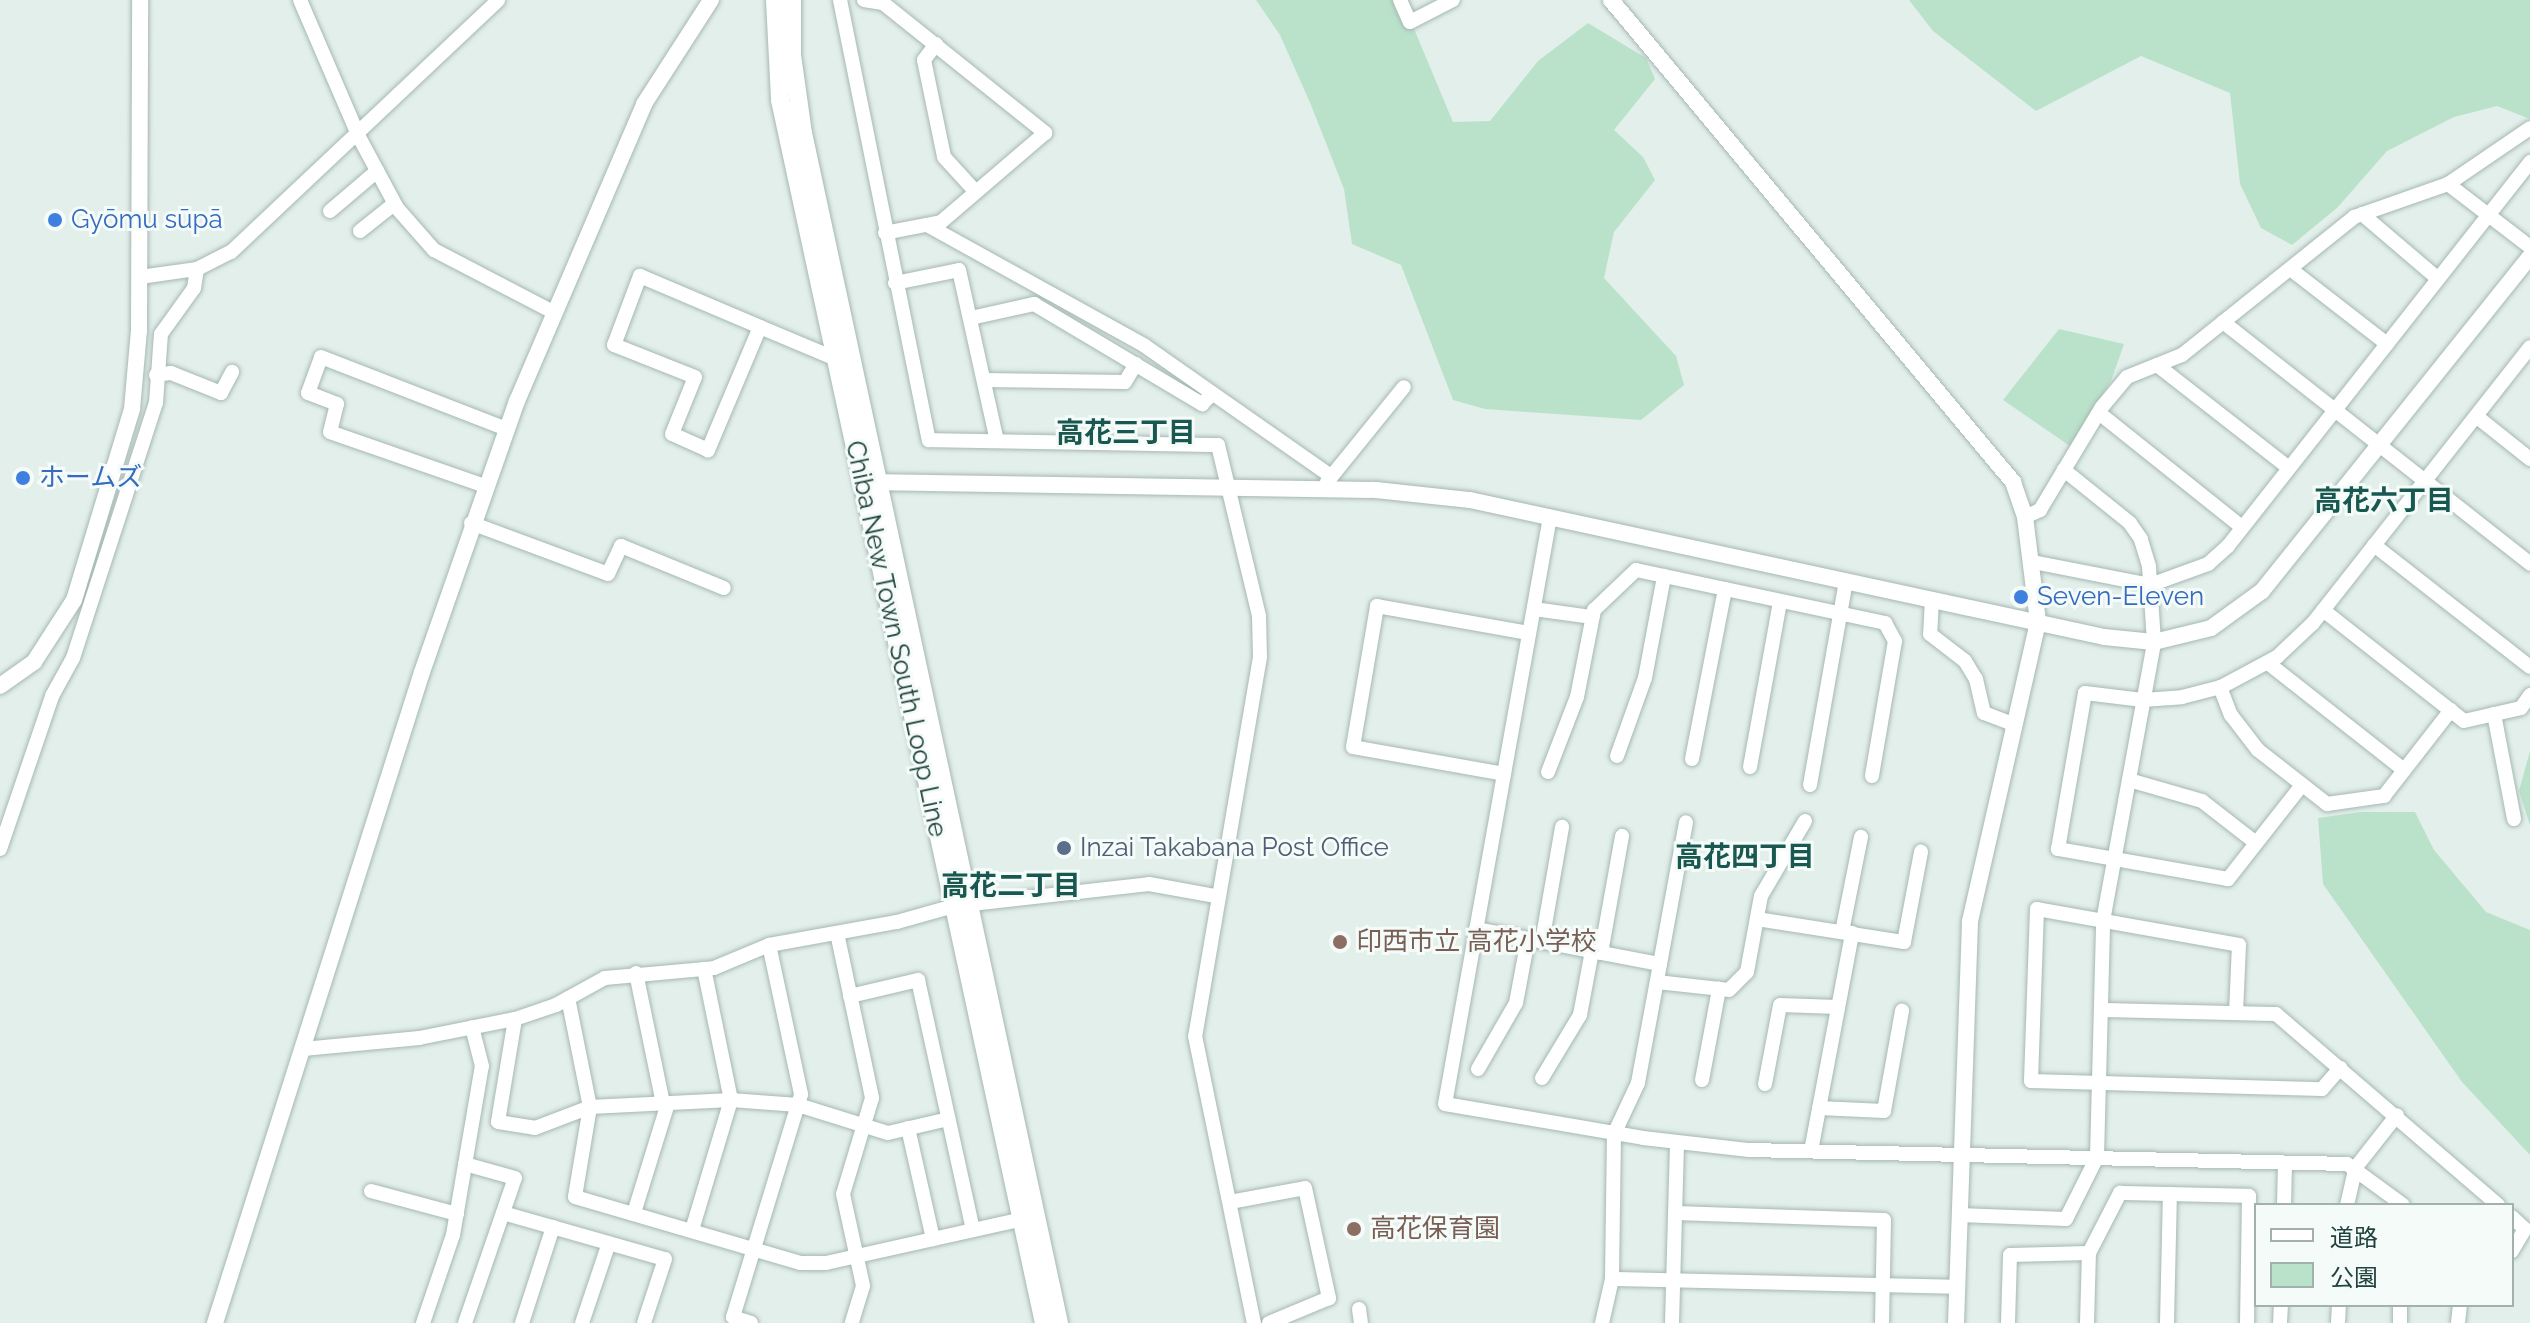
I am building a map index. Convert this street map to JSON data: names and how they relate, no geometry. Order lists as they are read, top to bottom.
{
  "streets": {
    "main road": ["Chiba New Town South Loop Line"]
  },
  "districts": [
    "高花三丁目",
    "高花六丁目",
    "高花四丁目",
    "高花二丁目"
  ],
  "places": [
    "Gyōmu sūpā",
    "ホームズ",
    "Seven-Eleven",
    "Inzai Takabana Post Office",
    "印西市立 高花小学校",
    "高花保育園"
  ],
  "legend": ["道路", "公園"]
}
